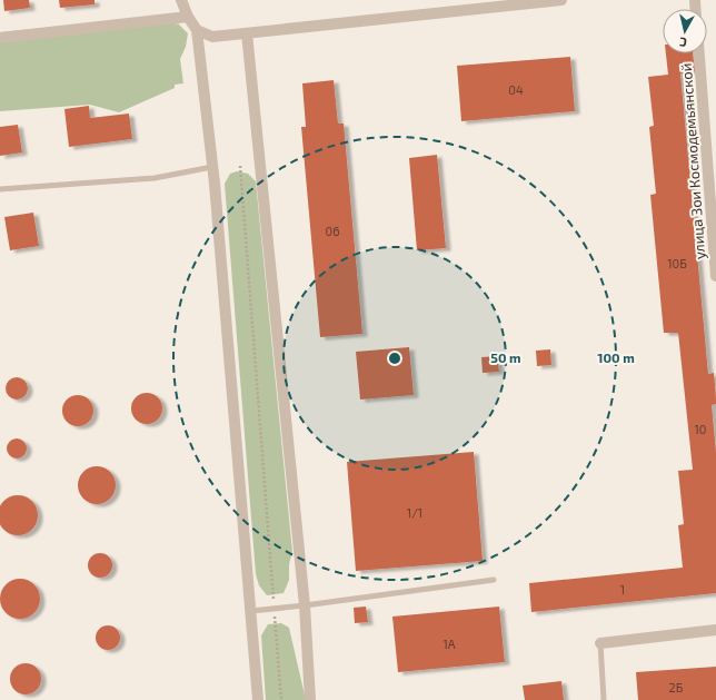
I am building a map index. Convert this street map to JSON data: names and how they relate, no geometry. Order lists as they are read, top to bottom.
{
  "streets": {
    "street": ["улица Зои Космодемьянской"]
  },
  "house_numbers": [
    "04",
    "06",
    "10Б",
    "10",
    "1/1",
    "1",
    "1А",
    "2Б"
  ],
  "north": "bottom",
  "rings": ["50 m", "100 m"]
}
